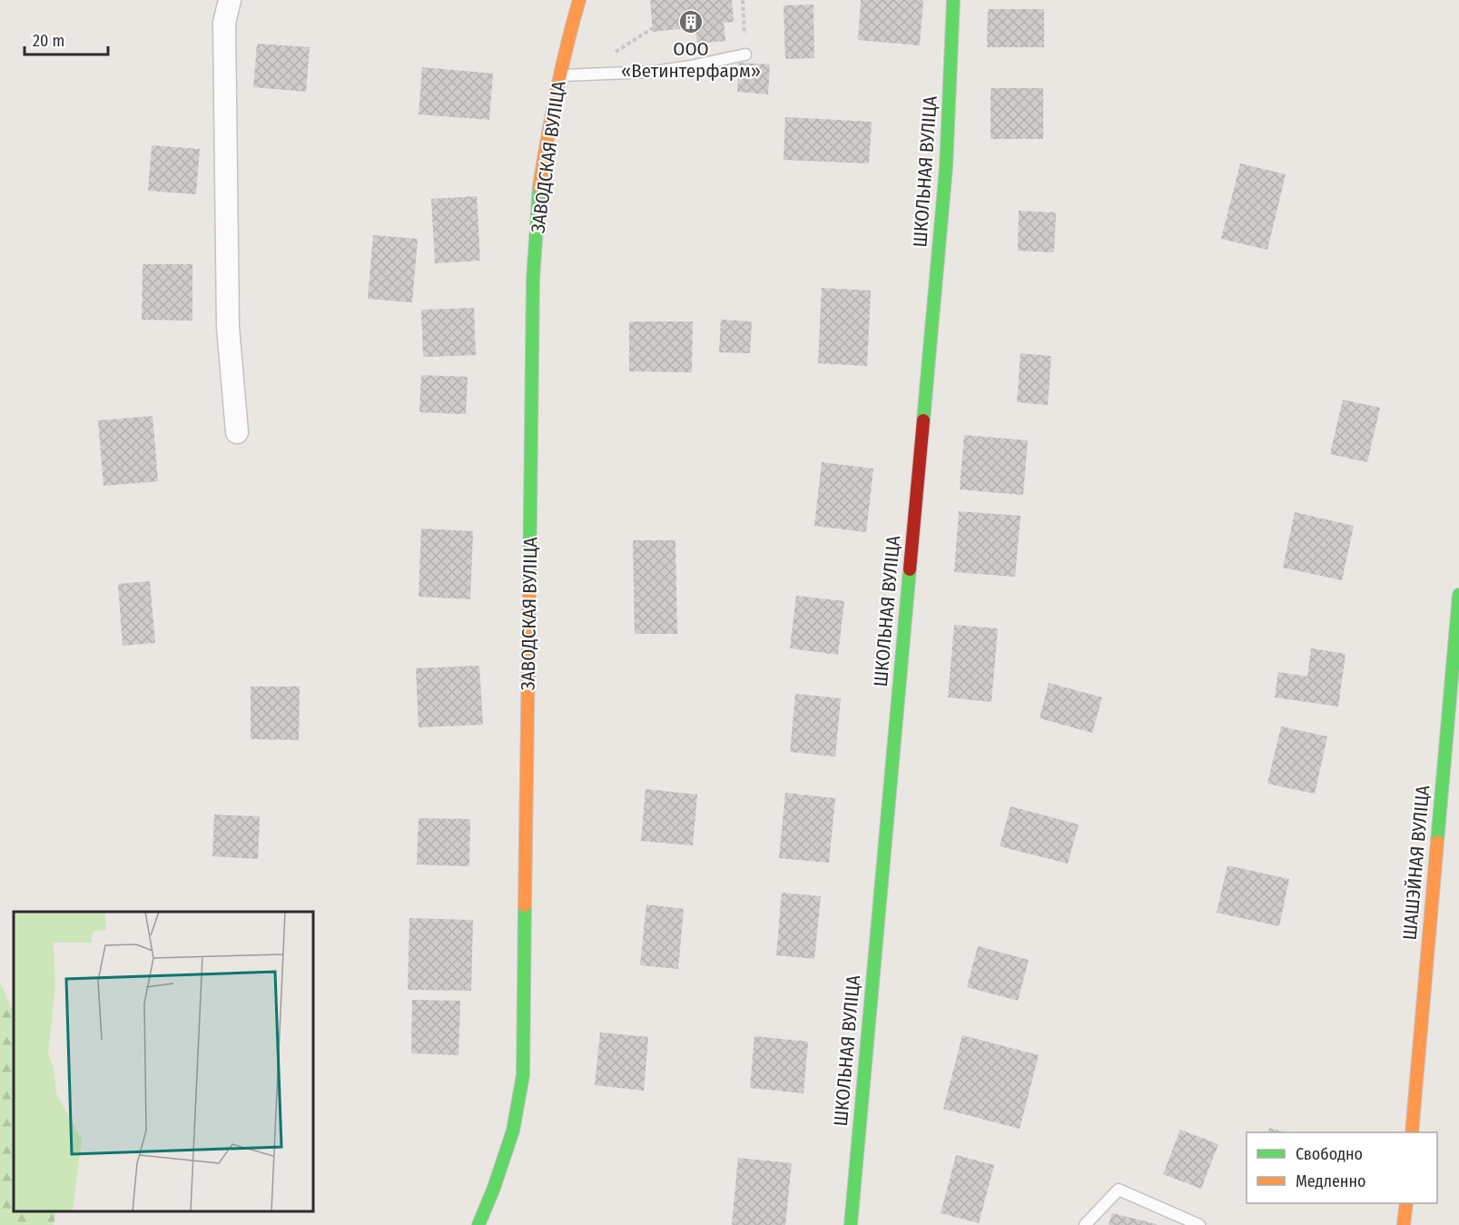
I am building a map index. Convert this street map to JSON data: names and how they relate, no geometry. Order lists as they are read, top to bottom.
{
  "streets": {
    "street": ["ЗАВОДСКАЯ ВУЛІЦА", "ШКОЛЬНАЯ ВУЛІЦА", "ШАШЭЙНАЯ ВУЛІЦА"]
  },
  "places": {
    "building": ["ООО «Ветинтерфарм»"]
  },
  "legend": ["Свободно", "Медленно"],
  "scale_bar": "20 m"
}
